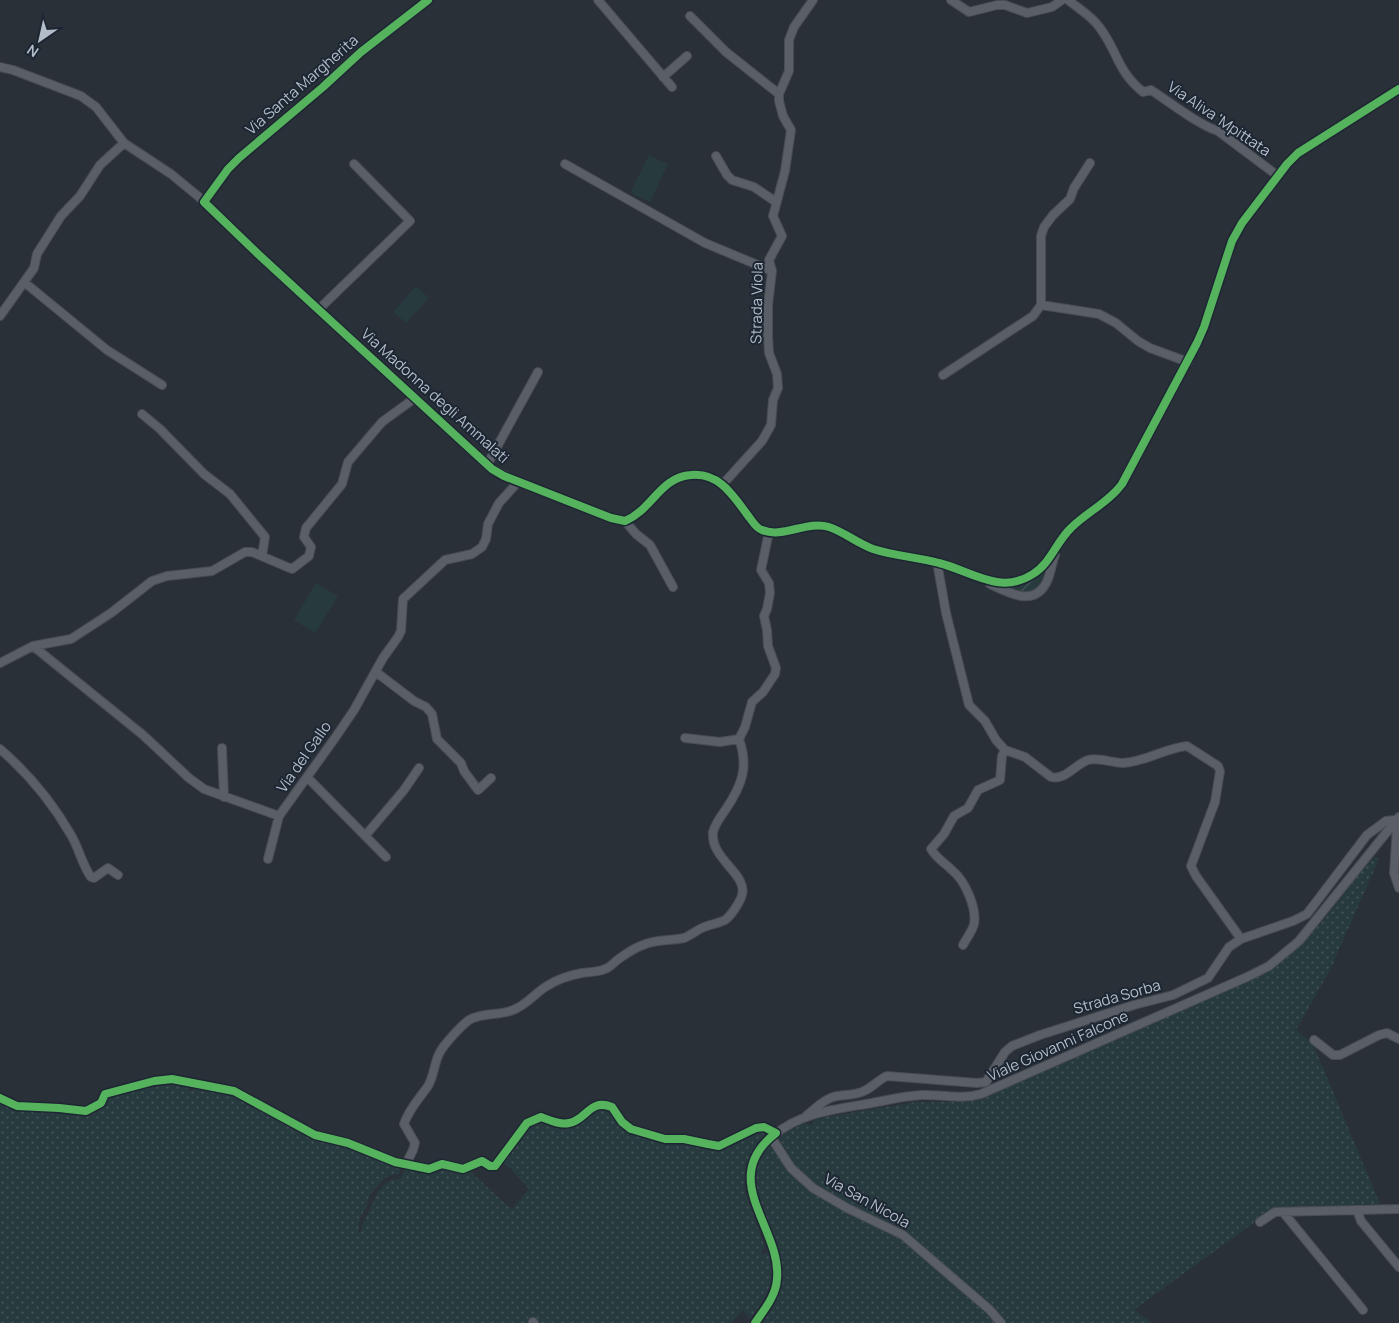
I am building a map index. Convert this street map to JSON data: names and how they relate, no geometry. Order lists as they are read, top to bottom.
{
  "streets": {
    "street": [
      "Via Santa Margherita",
      "Via Aliva 'Mpittata",
      "Strada Viola",
      "Via Madonna degli Ammalati",
      "Via del Gallo",
      "Strada Sorba",
      "Viale Giovanni Falcone",
      "Via San Nicola"
    ]
  },
  "crossings": [
    ["Via Santa Margherita", "Via Madonna degli Ammalati"],
    ["Via Madonna degli Ammalati", "Via del Gallo"],
    ["Strada Sorba", "Viale Giovanni Falcone"]
  ],
  "north": "bottom left"
}
